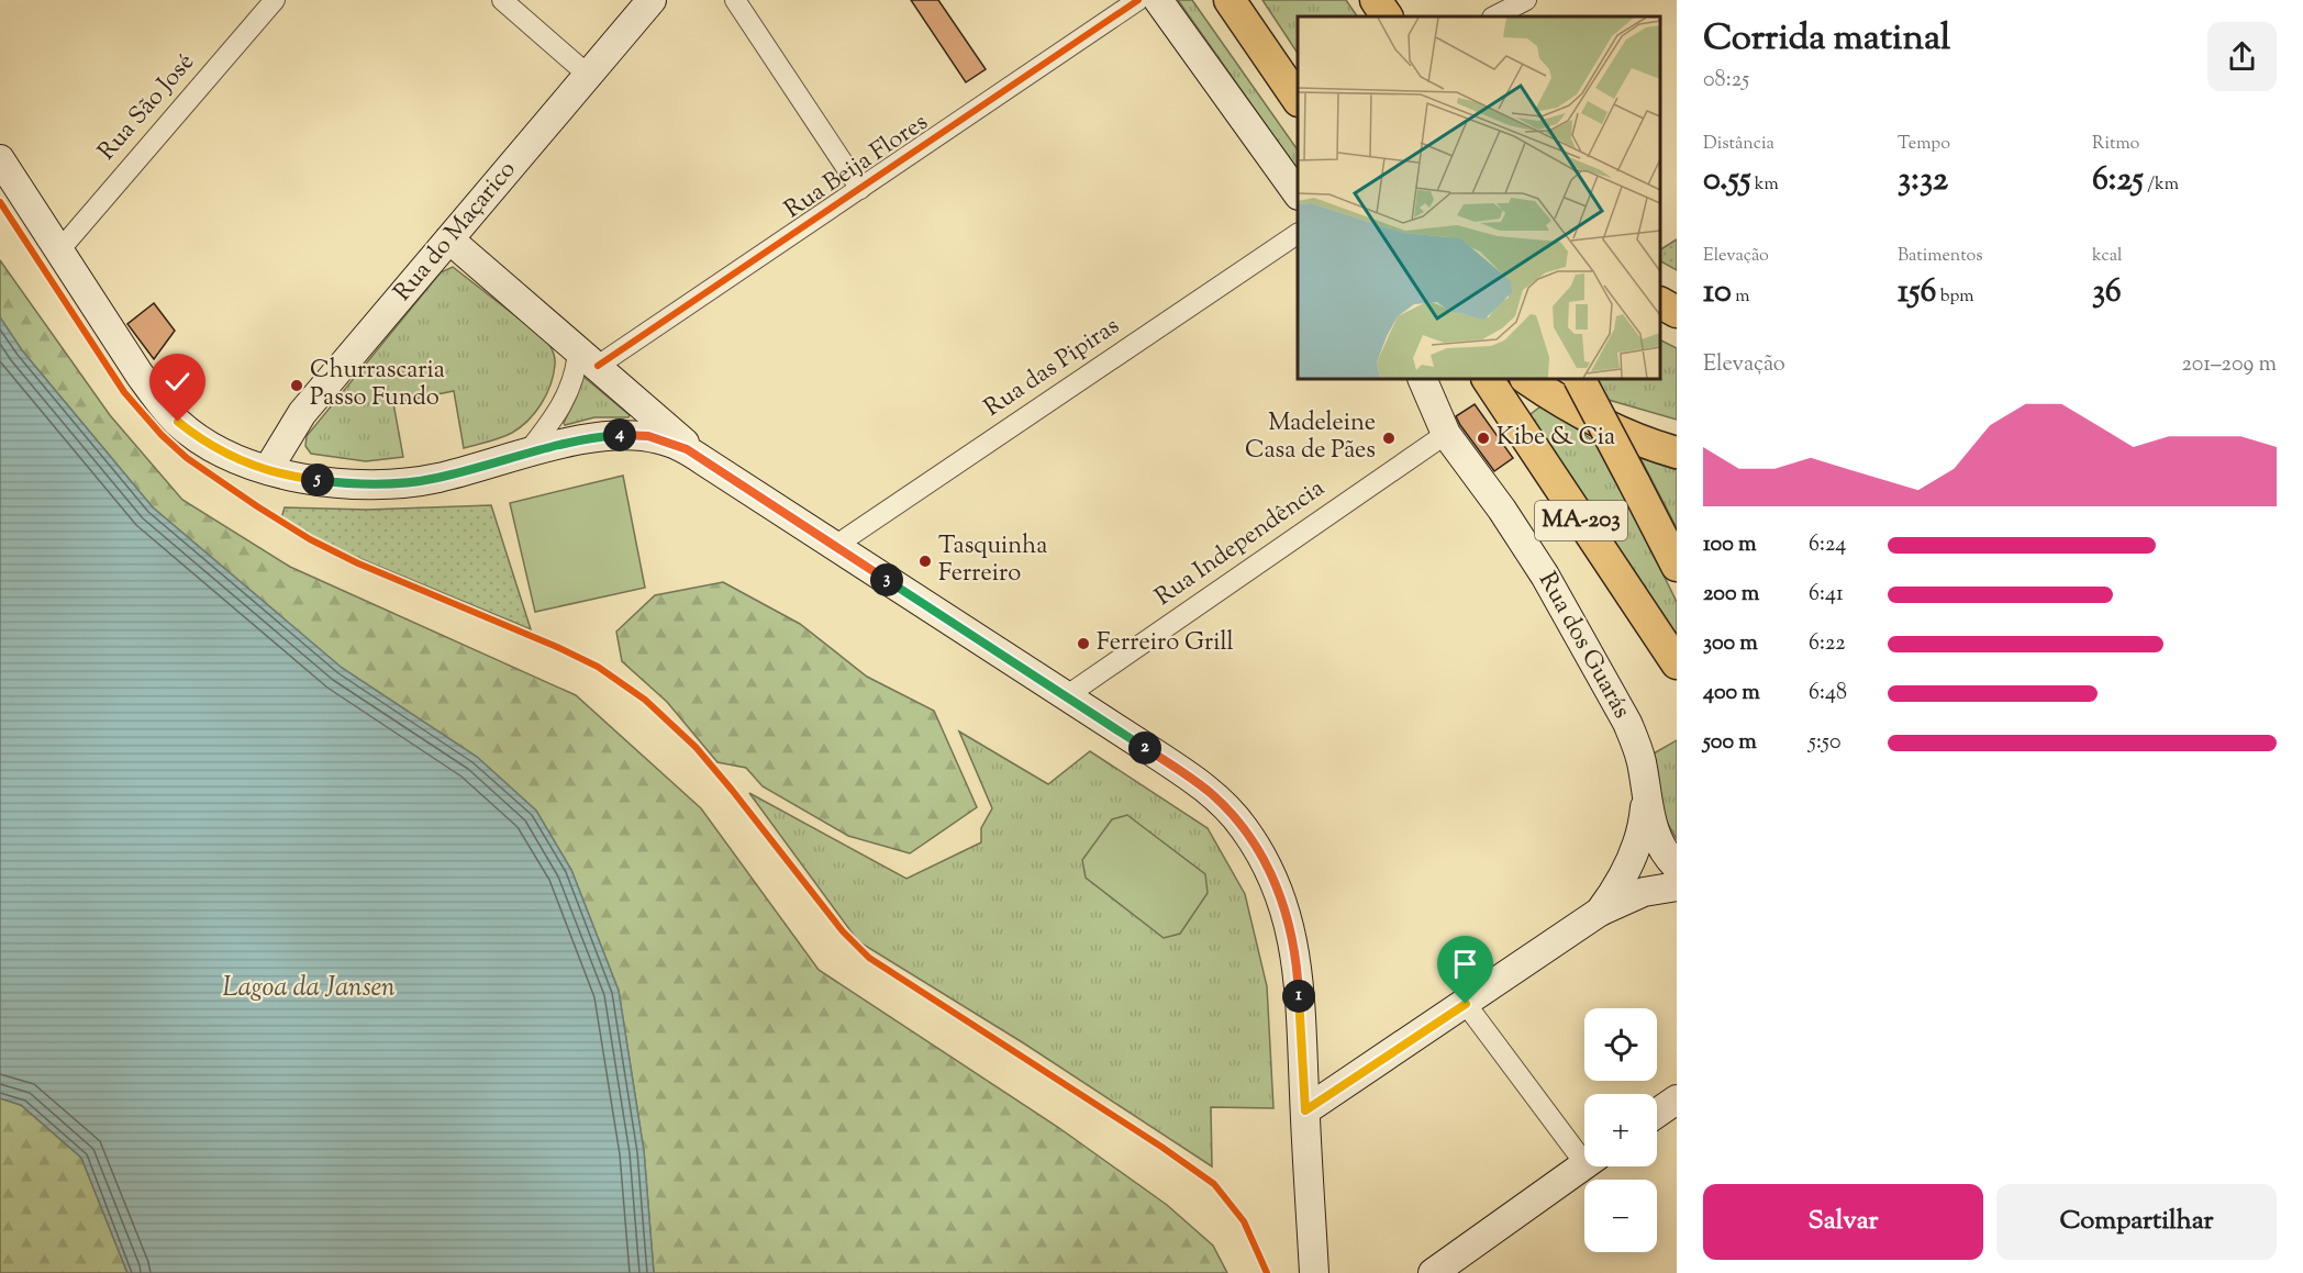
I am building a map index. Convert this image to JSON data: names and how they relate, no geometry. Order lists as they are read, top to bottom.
{
  "streets": {
    "main road": ["MA-203"],
    "street": [
      "Rua São José",
      "Rua Beija Flores",
      "Rua do Maçarico",
      "Rua das Pipiras",
      "Rua Independência",
      "Rua dos Guarás"
    ]
  },
  "crossings": [
    ["Rua Independência", "Rua dos Guarás"]
  ],
  "water": ["Lagoa da Jansen"],
  "places": [
    "Churrascaria Passo Fundo",
    "Madeleine Casa de Pães",
    "Kibe & Cia",
    "Tasquinha Ferreiro",
    "Ferreiro Grill"
  ],
  "page": {
    "heading": ["Corrida matinal", "08:25"],
    "stats": [
      ["Distância", "0.55 km"],
      ["Tempo", "3:32"],
      ["Ritmo", "6:25 /km"],
      ["Elevação", "10 m"],
      ["Batimentos", "156 bpm"],
      ["kcal", "36"]
    ],
    "chart": ["Elevação", "201–209 m"],
    "pins": [
      "4",
      "5",
      "3",
      "2",
      "1"
    ],
    "list": [
      {
        "name": "100 m",
        "note": "6:24"
      },
      {
        "name": "200 m",
        "note": "6:41"
      },
      {
        "name": "300 m",
        "note": "6:22"
      },
      {
        "name": "400 m",
        "note": "6:48"
      },
      {
        "name": "500 m",
        "note": "5:50"
      }
    ],
    "map_buttons": ["+", "−"],
    "buttons": ["Salvar", "Compartilhar"]
  }
}
